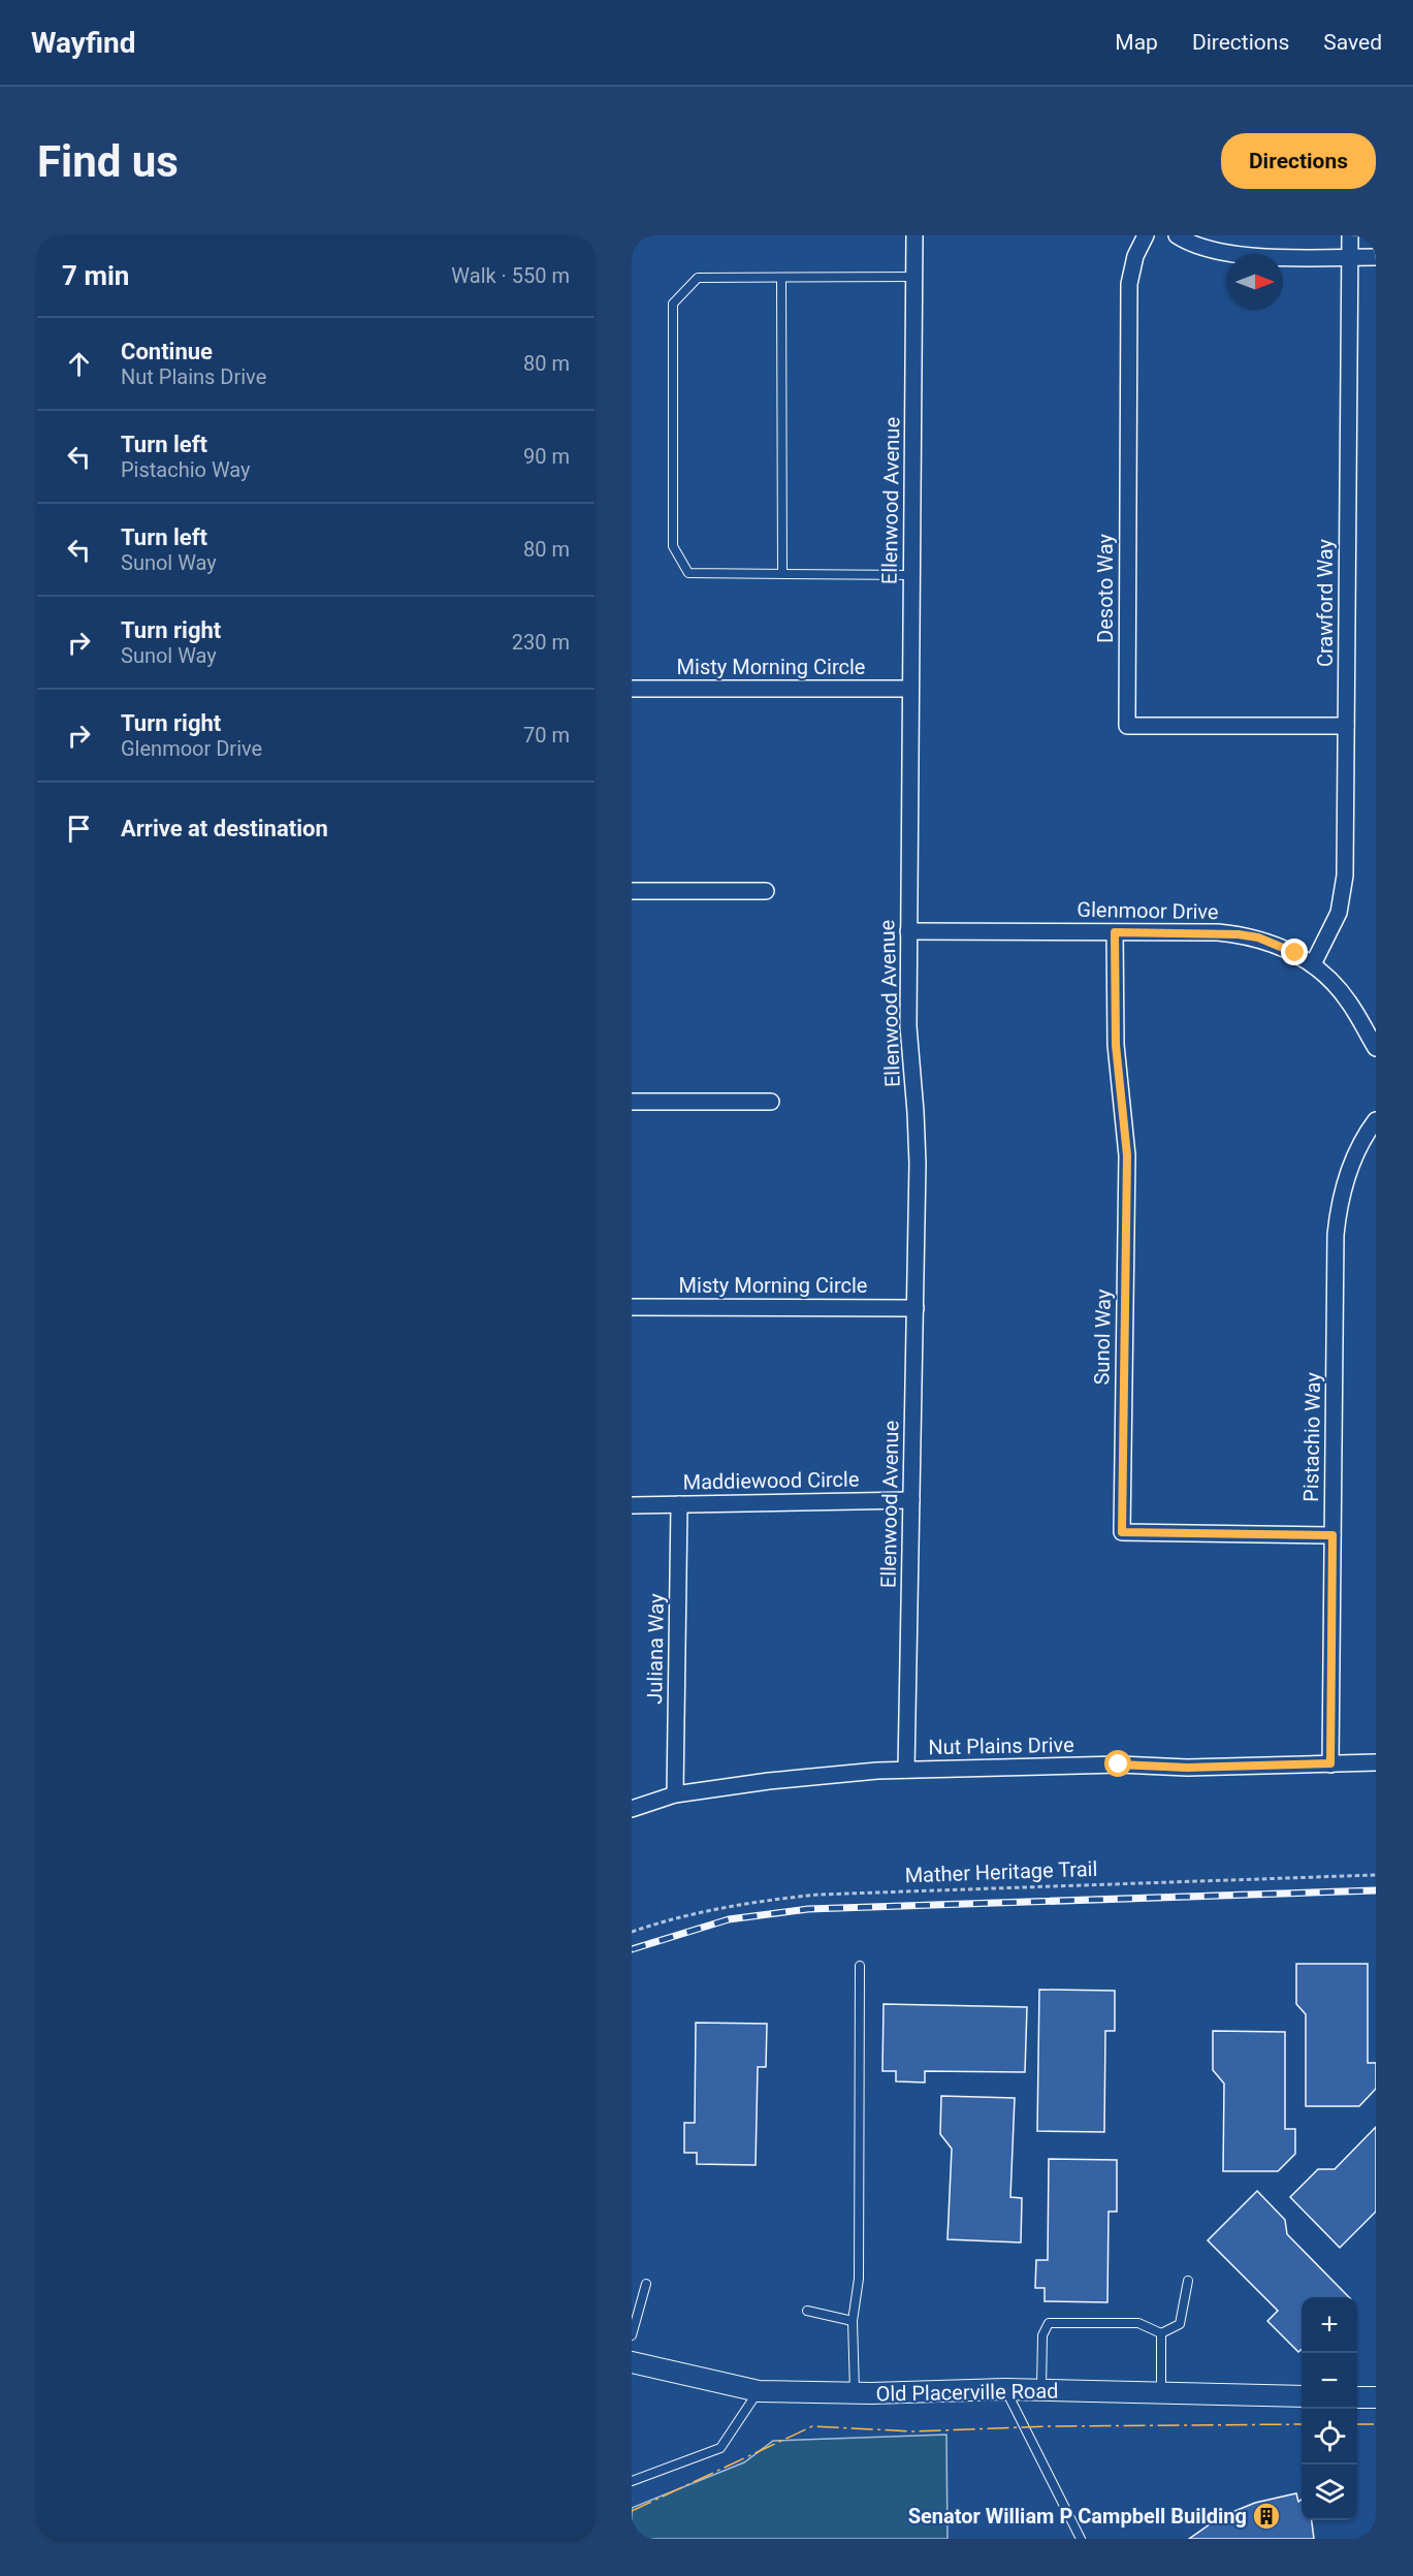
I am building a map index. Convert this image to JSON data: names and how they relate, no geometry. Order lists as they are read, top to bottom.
{
  "streets": {
    "street": [
      "Ellenwood Avenue",
      "Desoto Way",
      "Crawford Way",
      "Misty Morning Circle",
      "Glenmoor Drive",
      "Sunol Way",
      "Pistachio Way",
      "Maddiewood Circle",
      "Juliana Way",
      "Nut Plains Drive",
      "Old Placerville Road"
    ],
    "path": ["Mather Heritage Trail"]
  },
  "crossings": [
    ["Ellenwood Avenue", "Misty Morning Circle"],
    ["Ellenwood Avenue", "Glenmoor Drive"],
    ["Ellenwood Avenue", "Maddiewood Circle"],
    ["Ellenwood Avenue", "Nut Plains Drive"],
    ["Desoto Way", "Crawford Way"],
    ["Crawford Way", "Glenmoor Drive"],
    ["Glenmoor Drive", "Sunol Way"],
    ["Sunol Way", "Pistachio Way"],
    ["Pistachio Way", "Nut Plains Drive"],
    ["Maddiewood Circle", "Juliana Way"],
    ["Juliana Way", "Nut Plains Drive"]
  ],
  "places": {
    "building": ["Senator William P Campbell Building"]
  },
  "north": "right",
  "page": {
    "header": "Wayfind",
    "nav": ["Map", "Directions", "Saved"],
    "buttons": "Directions",
    "title": "Find us",
    "heading": ["7 min", "Walk · 550 m"],
    "list": [
      ["Continue", "Nut Plains Drive", "80 m"],
      ["Turn left", "Pistachio Way", "90 m"],
      ["Turn left", "Sunol Way", "80 m"],
      ["Turn right", "Sunol Way", "230 m"],
      ["Turn right", "Glenmoor Drive", "70 m"],
      "Arrive at destination"
    ],
    "map_buttons": ["+", "−"]
  }
}
